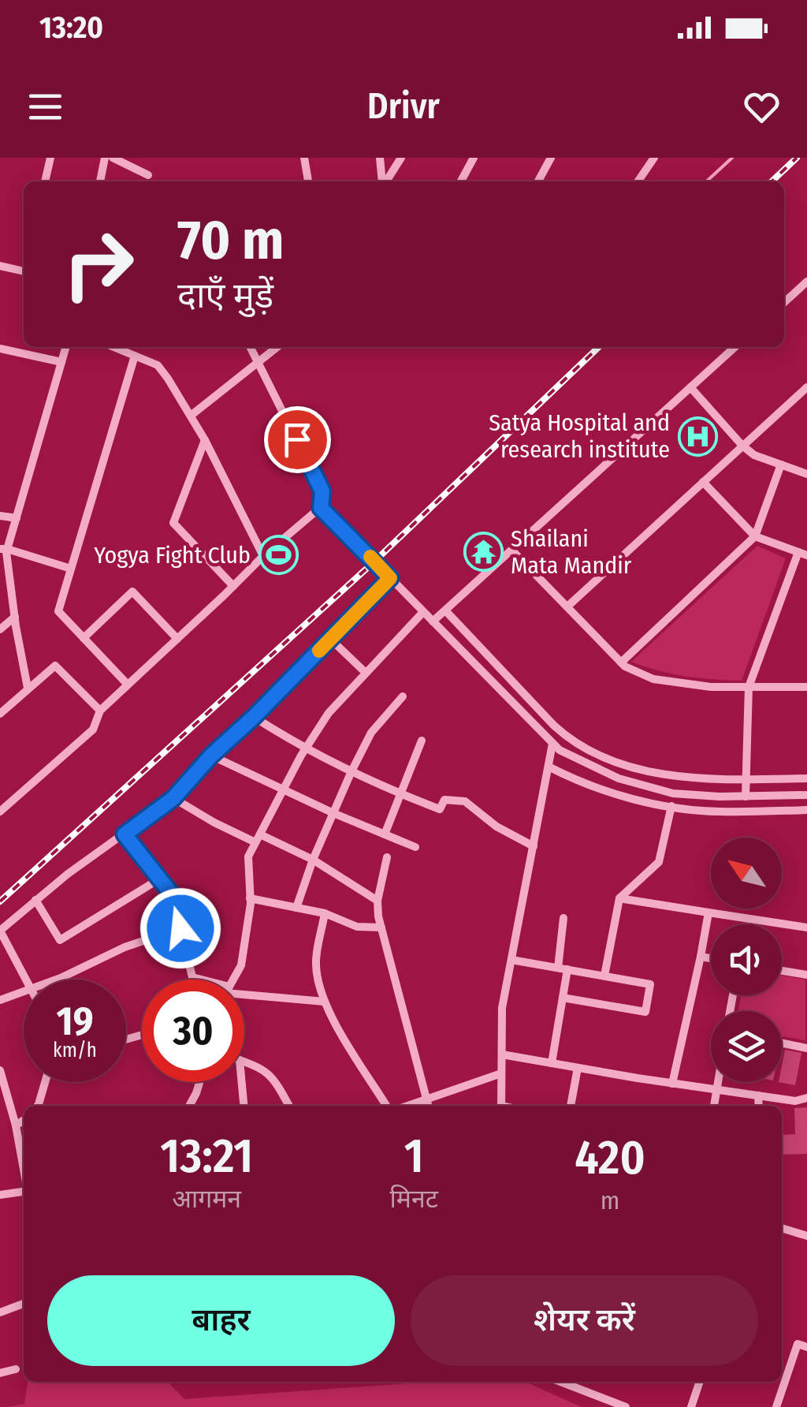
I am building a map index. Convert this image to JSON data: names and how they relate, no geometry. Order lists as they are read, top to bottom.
{
  "places": {
    "hospital": ["Satya Hospital and research institute"],
    "temple": ["Shailani Mata Mandir"],
    "sports": ["Yogya Fight Club"]
  },
  "north": "top left",
  "page": {
    "status": "13:20",
    "header": "Drivr",
    "turn": ["70 m", "दाएँ मुड़ें"],
    "speed": "19 km/h",
    "limit": "30",
    "eta": [
      "13:21",
      "आगमन",
      "1",
      "मिनट",
      "420",
      "m"
    ],
    "buttons": ["बाहर", "शेयर करें"]
  }
}
